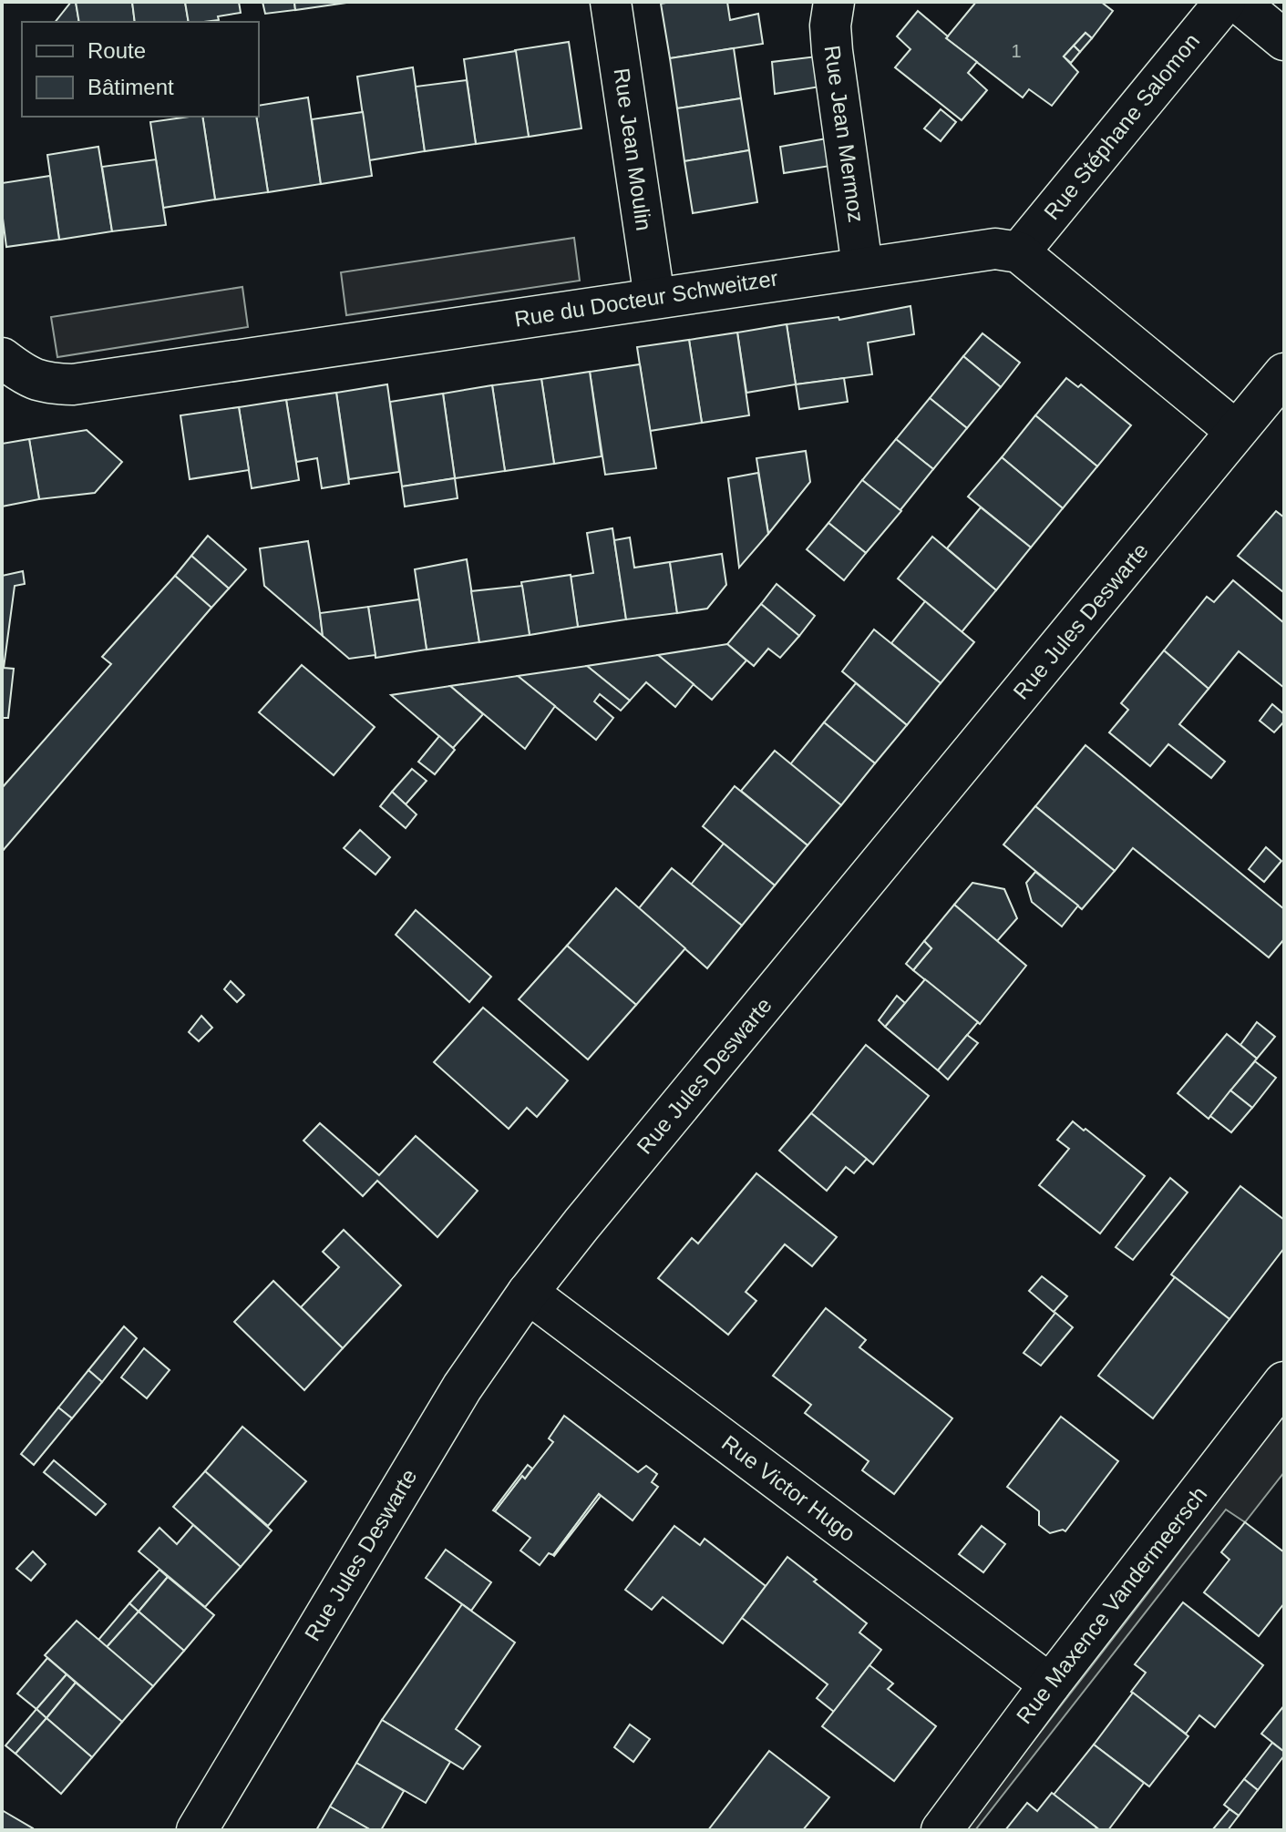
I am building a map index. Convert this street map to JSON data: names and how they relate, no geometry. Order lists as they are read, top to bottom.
{
  "streets": {
    "street": [
      "Rue Stéphane Salomon",
      "Rue Jean Mermoz",
      "Rue Jean Moulin",
      "Rue du Docteur Schweitzer",
      "Rue Jules Deswarte",
      "Rue Victor Hugo",
      "Rue Maxence Vandermeersch"
    ]
  },
  "crossings": [
    ["Rue Stéphane Salomon", "Rue du Docteur Schweitzer"],
    ["Rue Jean Mermoz", "Rue du Docteur Schweitzer"],
    ["Rue Jean Moulin", "Rue du Docteur Schweitzer"],
    ["Rue Jules Deswarte", "Rue Victor Hugo"],
    ["Rue Victor Hugo", "Rue Maxence Vandermeersch"]
  ],
  "house_numbers": ["1"],
  "legend": ["Route", "Bâtiment"]
}
